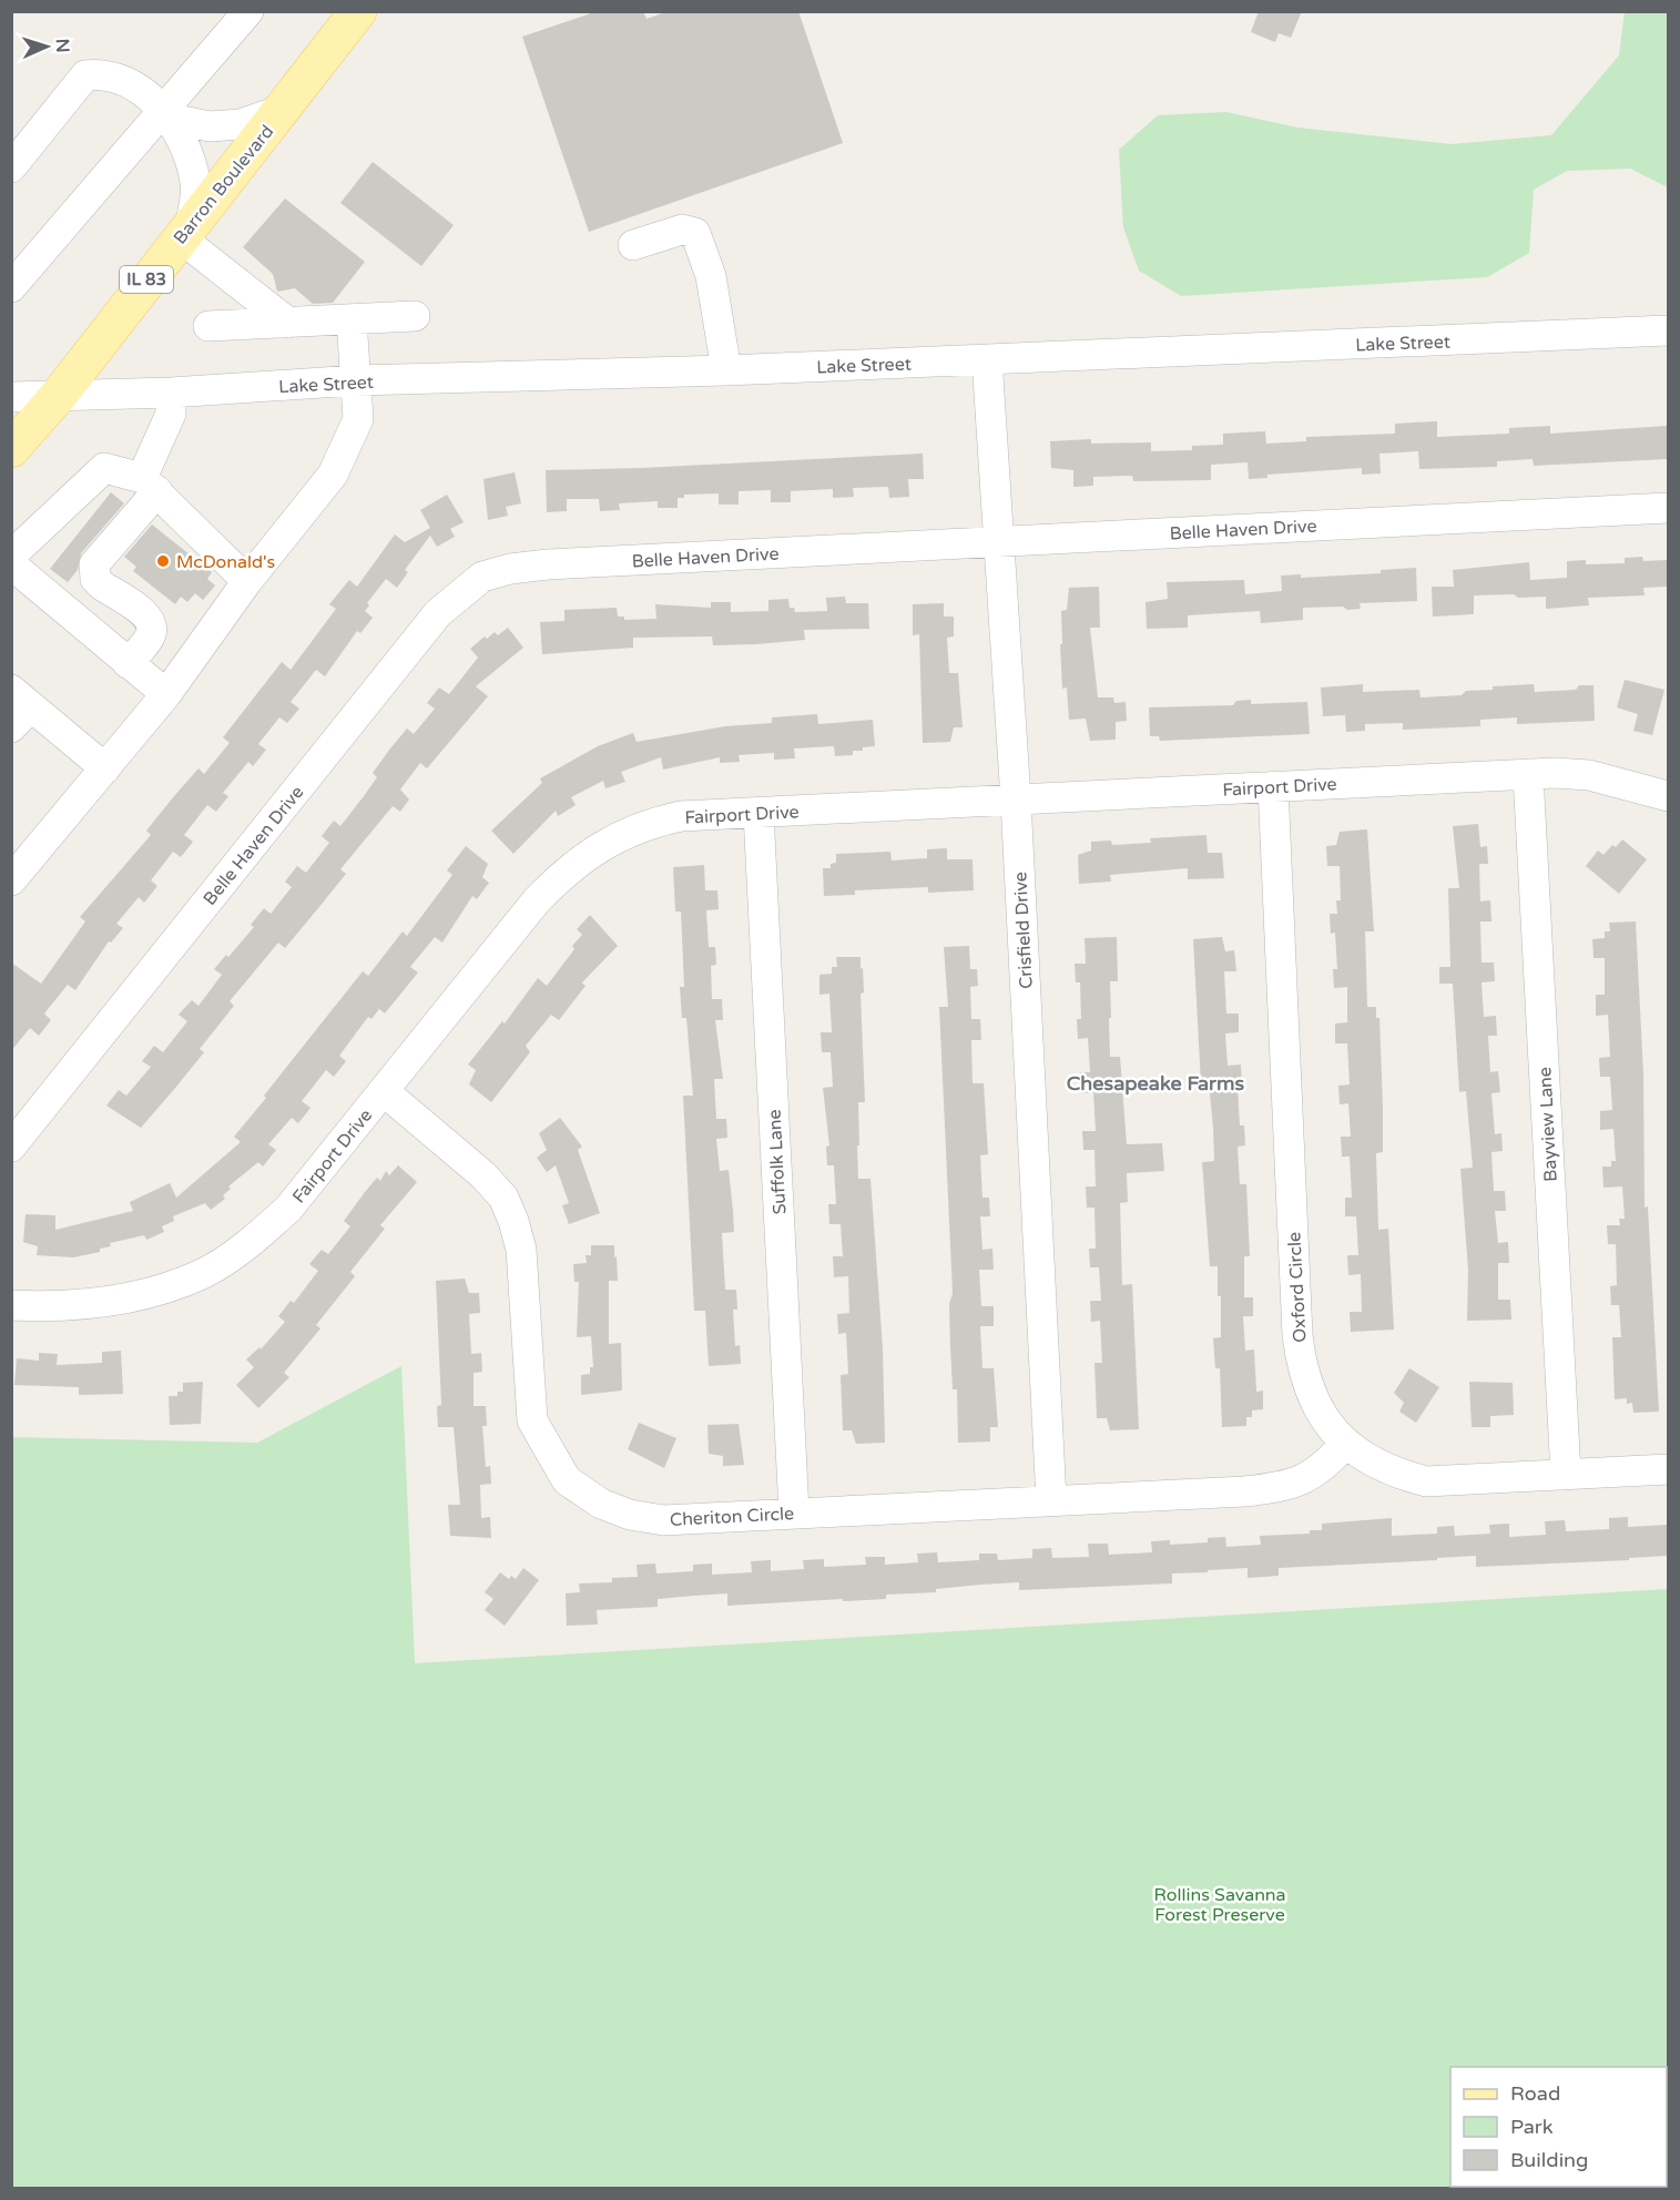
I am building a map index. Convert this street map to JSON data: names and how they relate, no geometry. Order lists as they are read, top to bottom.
{
  "streets": {
    "main road": ["Barron Boulevard", "IL 83"],
    "street": [
      "Lake Street",
      "Belle Haven Drive",
      "Fairport Drive",
      "Crisfield Drive",
      "Bayview Lane",
      "Suffolk Lane",
      "Oxford Circle",
      "Cheriton Circle"
    ]
  },
  "crossings": [
    ["Barron Boulevard", "Lake Street"],
    ["Lake Street", "Crisfield Drive"],
    ["Belle Haven Drive", "Crisfield Drive"],
    ["Fairport Drive", "Crisfield Drive"],
    ["Fairport Drive", "Bayview Lane"],
    ["Fairport Drive", "Suffolk Lane"],
    ["Fairport Drive", "Oxford Circle"],
    ["Fairport Drive", "Cheriton Circle"],
    ["Crisfield Drive", "Cheriton Circle"],
    ["Bayview Lane", "Oxford Circle"],
    ["Suffolk Lane", "Cheriton Circle"],
    ["Oxford Circle", "Cheriton Circle"]
  ],
  "districts": ["Chesapeake Farms"],
  "parks": ["Rollins Savanna Forest Preserve"],
  "places": ["McDonald's"],
  "legend": ["Road", "Park", "Building"],
  "north": "right"
}
